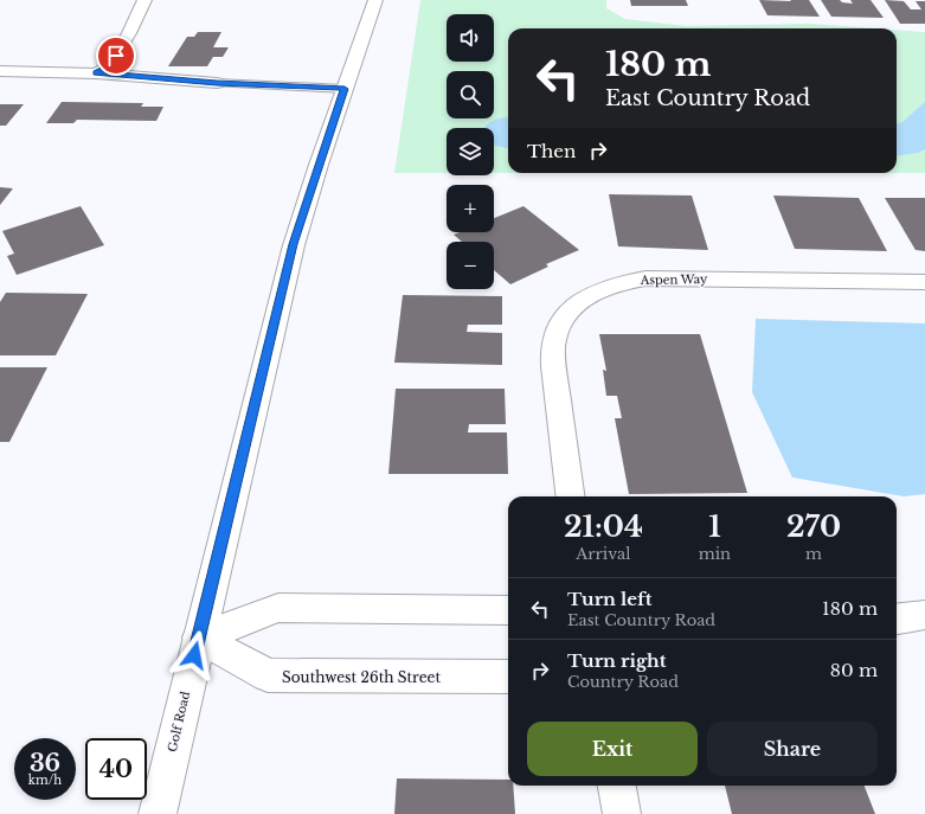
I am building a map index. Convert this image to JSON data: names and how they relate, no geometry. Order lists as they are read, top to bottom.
{
  "streets": {
    "street": ["Aspen Way", "Southwest 26th Street", "Golf Road"]
  },
  "crossings": [
    ["Southwest 26th Street", "Golf Road"]
  ],
  "page": {
    "map_buttons": ["+", "−"],
    "turn": ["180 m", "East Country Road"],
    "then": "Then",
    "eta": [
      "21:04",
      "Arrival",
      "1",
      "min",
      "270",
      "m"
    ],
    "list": [
      {
        "name": "Turn left",
        "note": "East Country Road",
        "value": "180 m"
      },
      {
        "name": "Turn right",
        "note": "Country Road",
        "value": "80 m"
      }
    ],
    "buttons": ["Exit", "Share"],
    "speed": "36 km/h",
    "limit": "40"
  }
}
